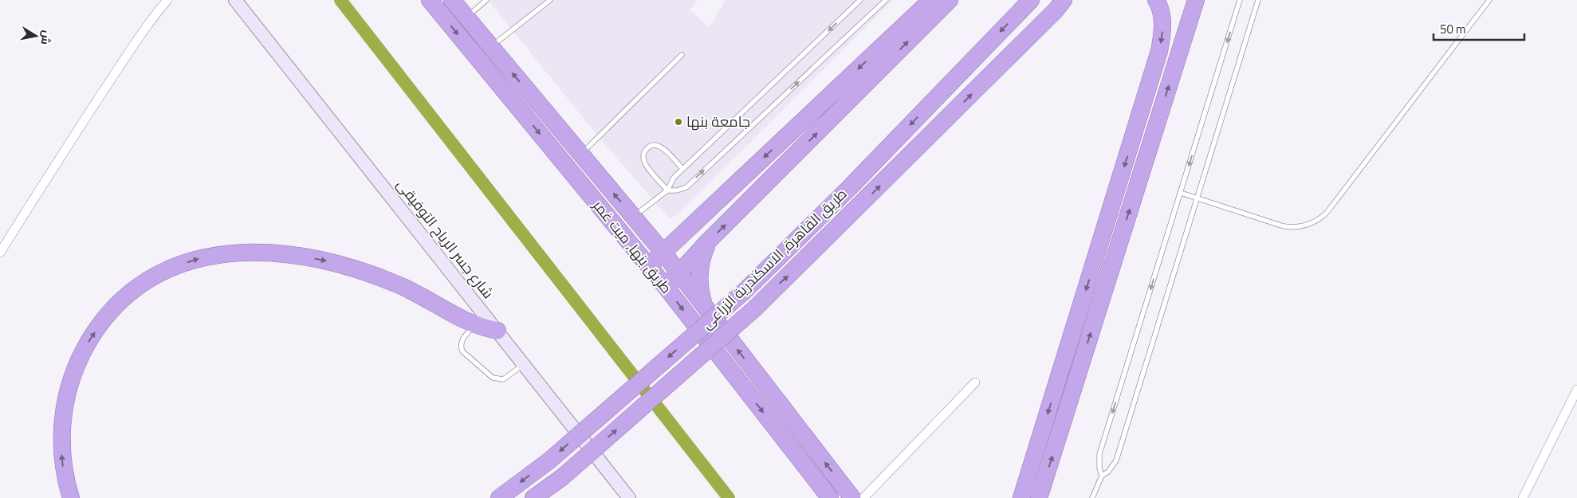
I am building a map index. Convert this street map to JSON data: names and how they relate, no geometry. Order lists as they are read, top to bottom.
{
  "streets": {
    "highway": ["طريق بنها, ميت غمر", "طريق القاهرة, الاسكندرية الزراعى"],
    "main road": ["شارع جسر الرياح التوفيقى"]
  },
  "places": ["جامعة بنها"],
  "scale_bar": "50 m",
  "north": "right"
}
